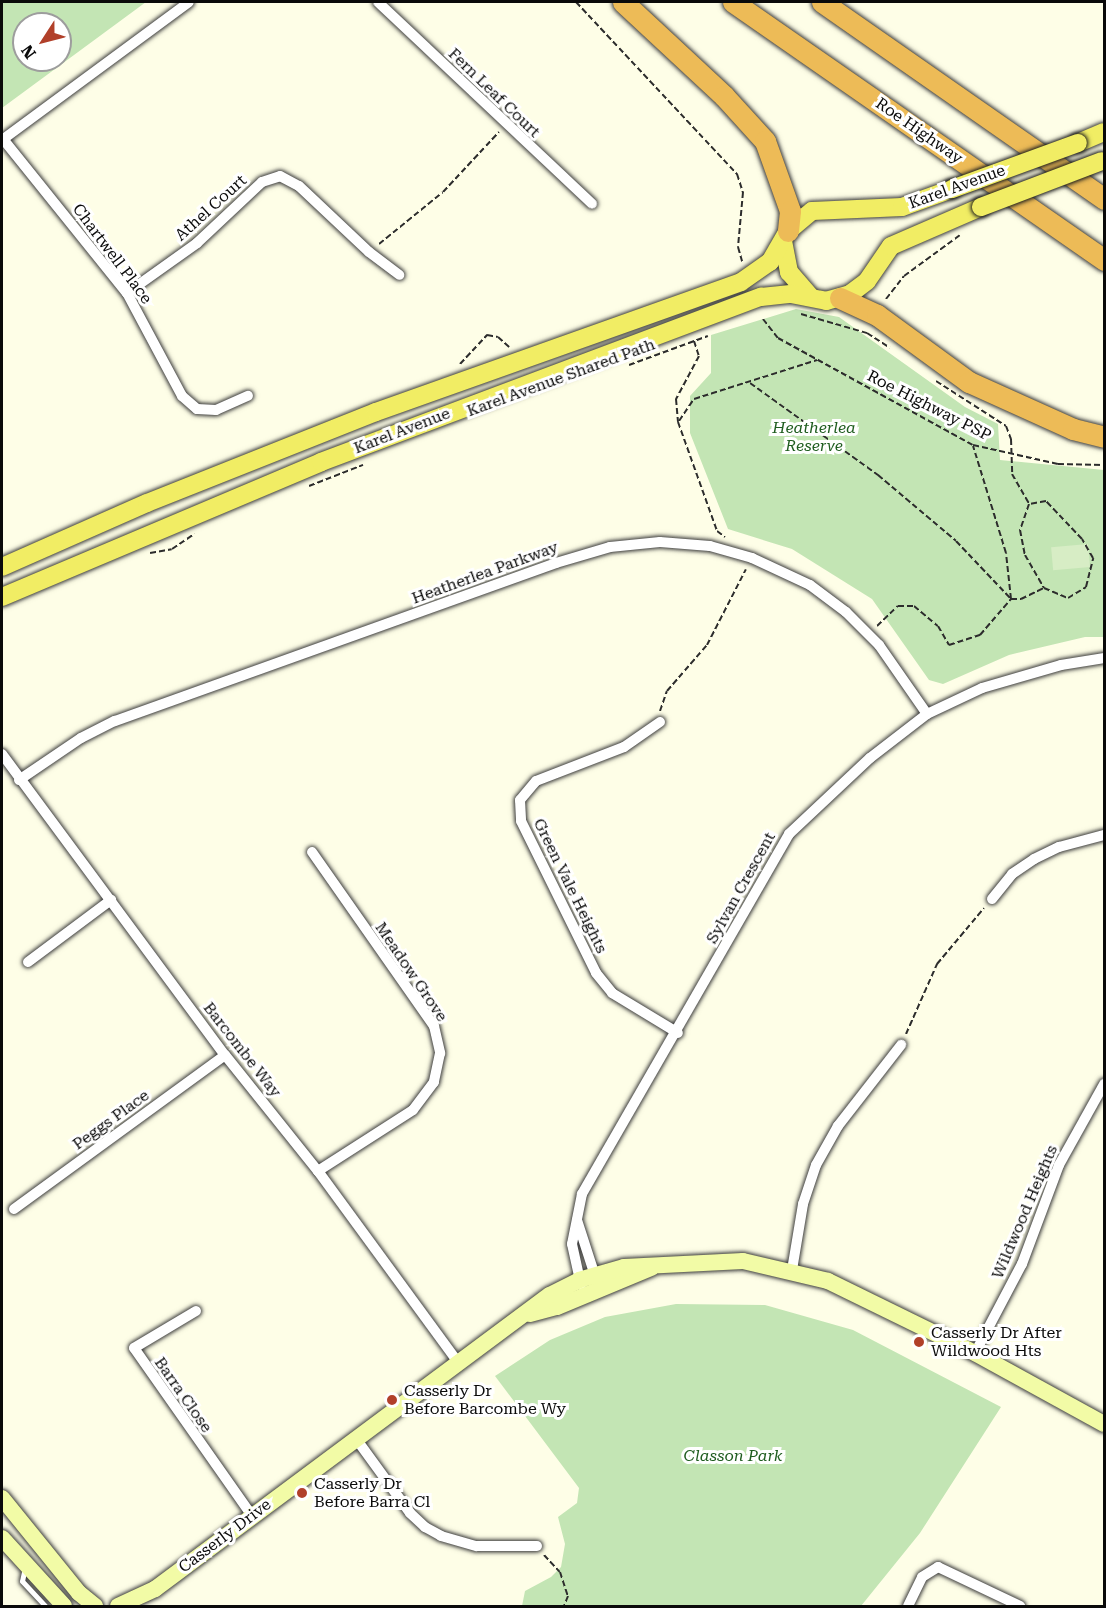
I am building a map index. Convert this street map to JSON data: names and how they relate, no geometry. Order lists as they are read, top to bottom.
{
  "streets": {
    "highway": ["Roe Highway"],
    "main road": ["Karel Avenue"],
    "street": [
      "Fern Leaf Court",
      "Athel Court",
      "Chartwell Place",
      "Heatherlea Parkway",
      "Green Vale Heights",
      "Sylvan Crescent",
      "Meadow Grove",
      "Barcombe Way",
      "Peggs Place",
      "Wildwood Heights",
      "Barra Close",
      "Casserly Drive"
    ],
    "path": ["Karel Avenue Shared Path", "Roe Highway PSP"]
  },
  "crossings": [
    ["Athel Court", "Chartwell Place"],
    ["Heatherlea Parkway", "Sylvan Crescent"],
    ["Heatherlea Parkway", "Barcombe Way"],
    ["Green Vale Heights", "Sylvan Crescent"],
    ["Sylvan Crescent", "Casserly Drive"],
    ["Meadow Grove", "Barcombe Way"],
    ["Barcombe Way", "Peggs Place"],
    ["Barcombe Way", "Casserly Drive"],
    ["Wildwood Heights", "Casserly Drive"],
    ["Barra Close", "Casserly Drive"]
  ],
  "parks": ["Heatherlea Reserve", "Classon Park"],
  "places": ["Casserly Dr After Wildwood Hts", "Casserly Dr Before Barcombe Wy", "Casserly Dr Before Barra Cl"],
  "north": "bottom left"
}
